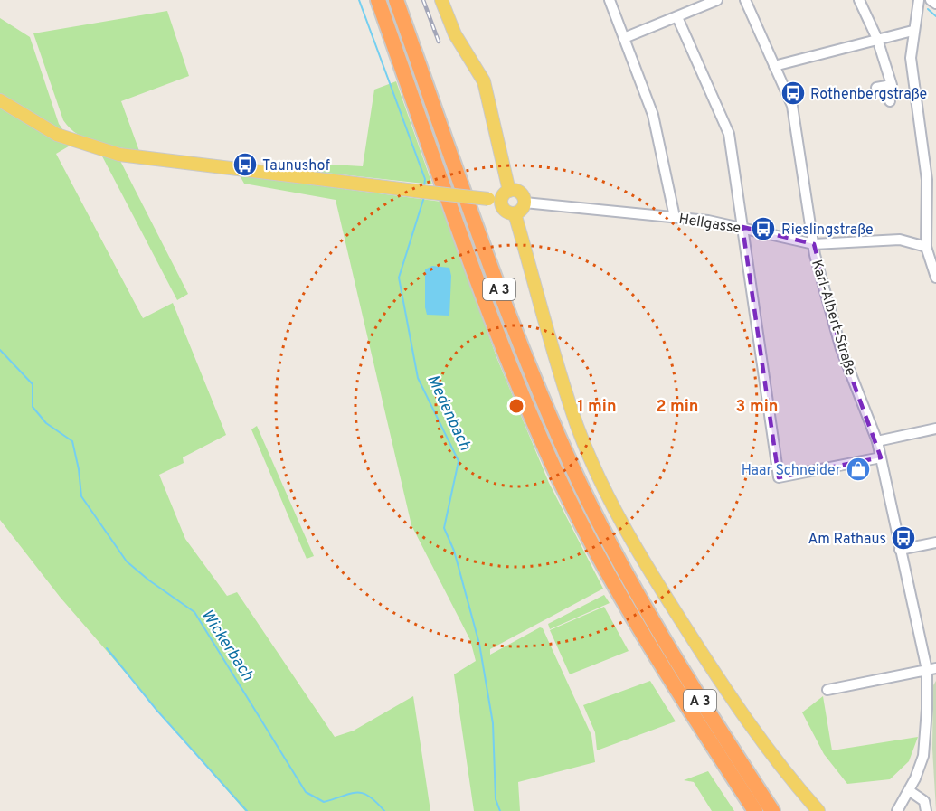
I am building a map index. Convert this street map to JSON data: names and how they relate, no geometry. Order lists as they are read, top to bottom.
{
  "streets": {
    "highway": ["A 3"],
    "street": ["Hellgasse", "Karl-Albert-Straße"]
  },
  "crossings": [
    ["Hellgasse", "Karl-Albert-Straße"]
  ],
  "water": ["Medenbach", "Wickerbach"],
  "places": {
    "bus stop": [
      "Rothenbergstraße",
      "Taunushof",
      "Rieslingstraße",
      "Am Rathaus"
    ],
    "shop": ["Haar Schneider"]
  },
  "rings": ["1 min", "2 min", "3 min"]
}
